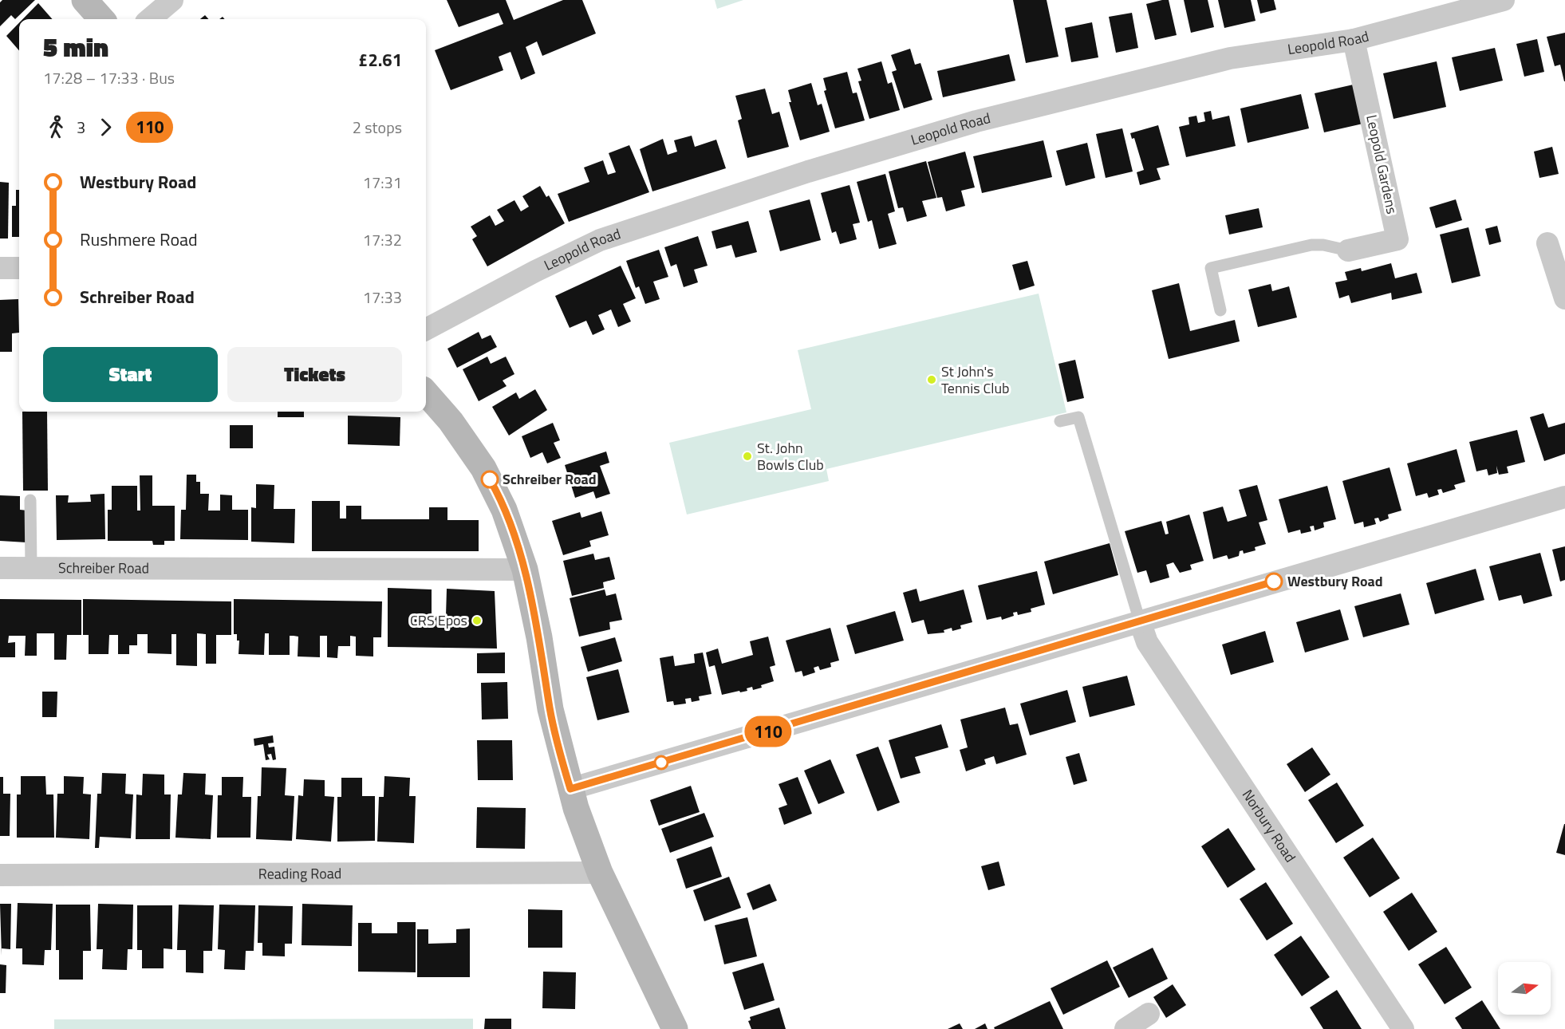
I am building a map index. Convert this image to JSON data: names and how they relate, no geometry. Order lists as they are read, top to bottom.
{
  "streets": {
    "street": [
      "Leopold Road",
      "Leopold Gardens",
      "Schreiber Road",
      "Norbury Road",
      "Reading Road"
    ]
  },
  "crossings": [
    ["Leopold Road", "Leopold Gardens"]
  ],
  "places": [
    "St John's Tennis Club",
    "St. John Bowls Club",
    "Schreiber Road",
    "Westbury Road",
    "CRS Epos"
  ],
  "lines": ["bus line 110"],
  "north": "right",
  "page": {
    "on_map": "110",
    "heading": ["5 min", "17:28 – 17:33 · Bus", "£2.61"],
    "legs": ["3", "110", "2 stops"],
    "list": [
      {
        "name": "Westbury Road",
        "value": "17:31"
      },
      {
        "name": "Rushmere Road",
        "value": "17:32"
      },
      {
        "name": "Schreiber Road",
        "value": "17:33"
      }
    ],
    "buttons": ["Start", "Tickets"]
  }
}
